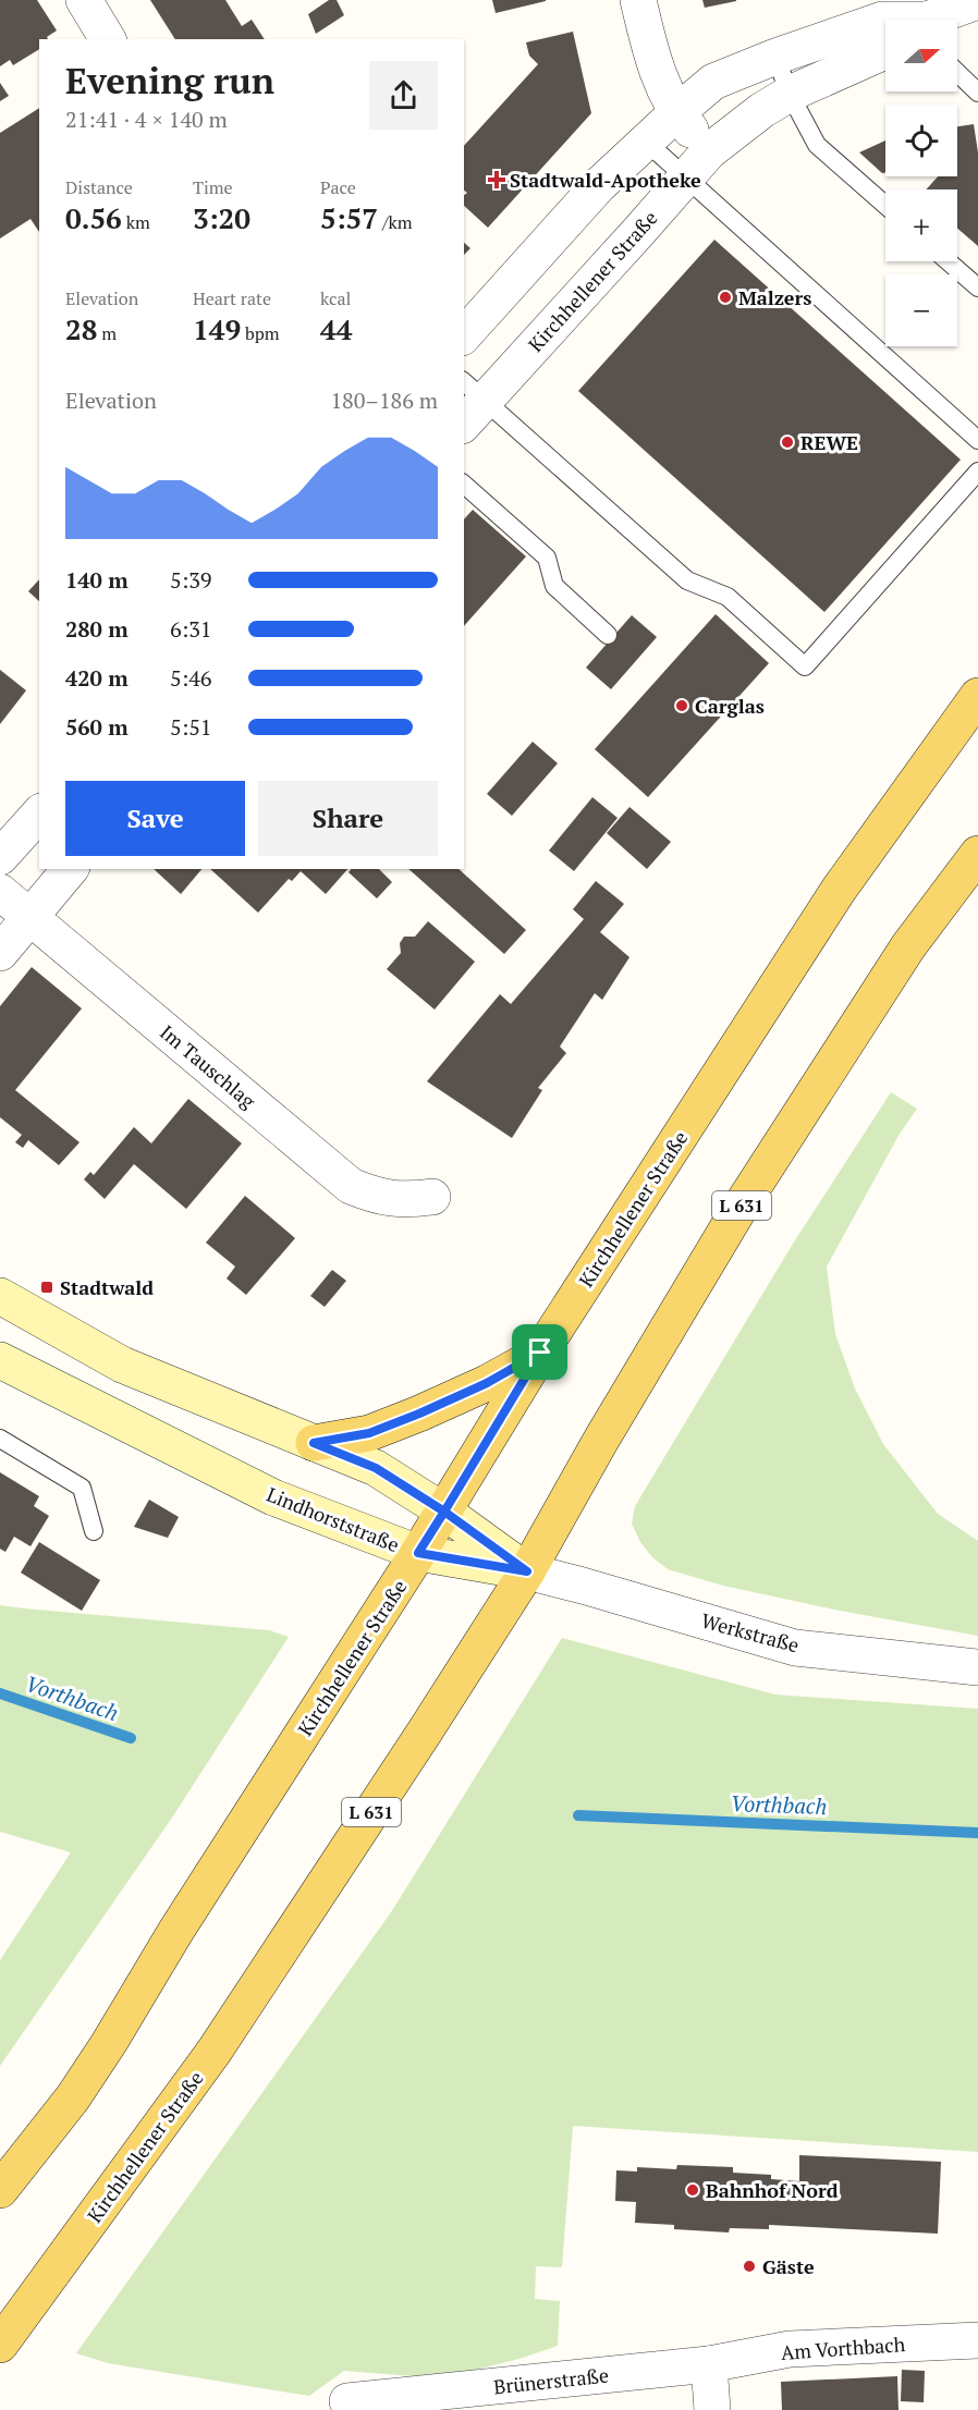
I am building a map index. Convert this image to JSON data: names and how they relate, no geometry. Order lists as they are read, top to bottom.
{
  "streets": {
    "main road": ["Kirchhellener Straße", "L 631"],
    "street": [
      "Im Tauschlag",
      "Lindhorststraße",
      "Werkstraße",
      "Am Vorthbach",
      "Brünerstraße"
    ]
  },
  "crossings": [
    ["Kirchhellener Straße", "Lindhorststraße"],
    ["Kirchhellener Straße", "Werkstraße"],
    ["Lindhorststraße", "Werkstraße"],
    ["Am Vorthbach", "Brünerstraße"]
  ],
  "water": ["Vorthbach"],
  "places": {
    "health": ["Stadtwald-Apotheke"],
    "other": [
      "Malzers",
      "REWE",
      "Carglas",
      "Bahnhof Nord",
      "Gäste"
    ],
    "transit": ["Stadtwald"]
  },
  "north": "right",
  "page": {
    "map_buttons": ["+", "−"],
    "heading": ["Evening run", "21:41 · 4 × 140 m"],
    "stats": [
      ["Distance", "0.56 km"],
      ["Time", "3:20"],
      ["Pace", "5:57 /km"],
      ["Elevation", "28 m"],
      ["Heart rate", "149 bpm"],
      ["kcal", "44"]
    ],
    "chart": ["Elevation", "180–186 m"],
    "list": [
      {
        "name": "140 m",
        "note": "5:39"
      },
      {
        "name": "280 m",
        "note": "6:31"
      },
      {
        "name": "420 m",
        "note": "5:46"
      },
      {
        "name": "560 m",
        "note": "5:51"
      }
    ],
    "buttons": ["Save", "Share"]
  }
}
